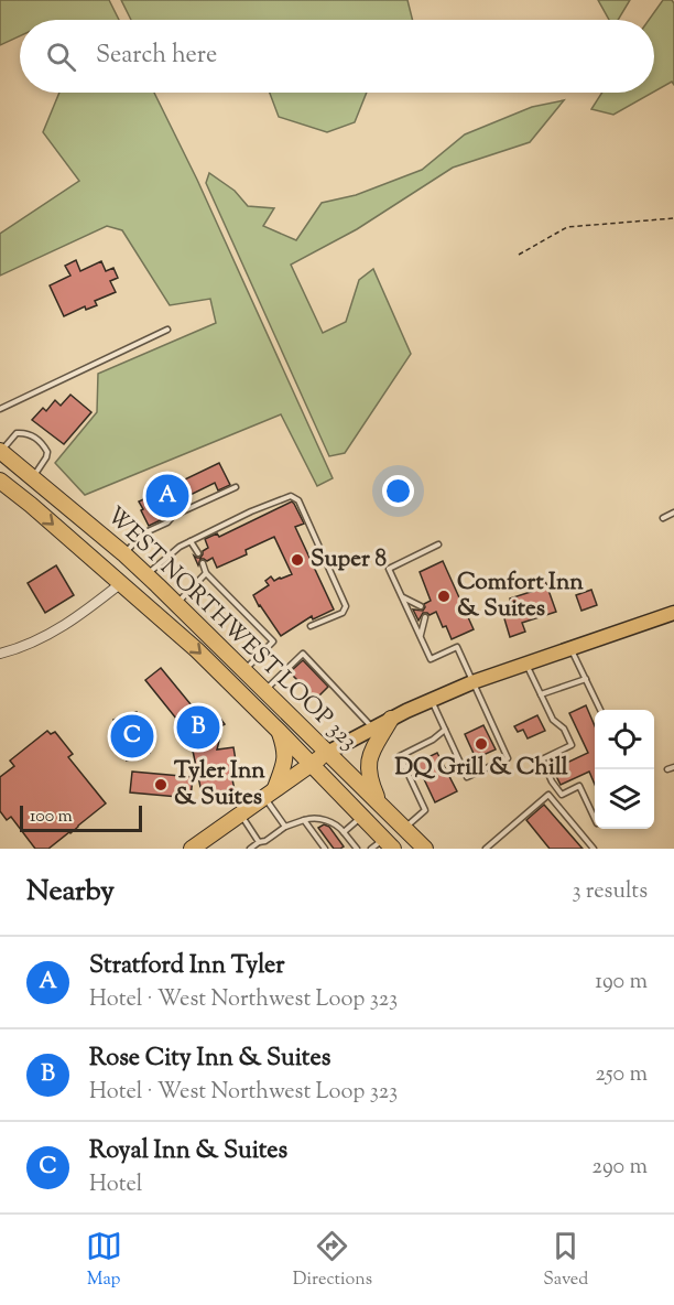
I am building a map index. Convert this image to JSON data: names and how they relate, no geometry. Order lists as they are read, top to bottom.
{
  "streets": {
    "highway": ["WEST NORTHWEST LOOP 323"]
  },
  "places": [
    "Super 8",
    "Comfort Inn & Suites",
    "DQ Grill & Chill",
    "Tyler Inn & Suites"
  ],
  "scale_bar": "100 m",
  "page": {
    "search": "Search here",
    "pins": ["A", "B", "C"],
    "scale": "100 m",
    "heading": ["Nearby", "3 results"],
    "list": [
      {
        "mark": "A",
        "name": "Stratford Inn Tyler",
        "note": "Hotel · West Northwest Loop 323",
        "value": "190 m"
      },
      {
        "mark": "B",
        "name": "Rose City Inn & Suites",
        "note": "Hotel · West Northwest Loop 323",
        "value": "250 m"
      },
      {
        "mark": "C",
        "name": "Royal Inn & Suites",
        "note": "Hotel",
        "value": "290 m"
      }
    ],
    "nav": ["Map", "Directions", "Saved"]
  }
}
